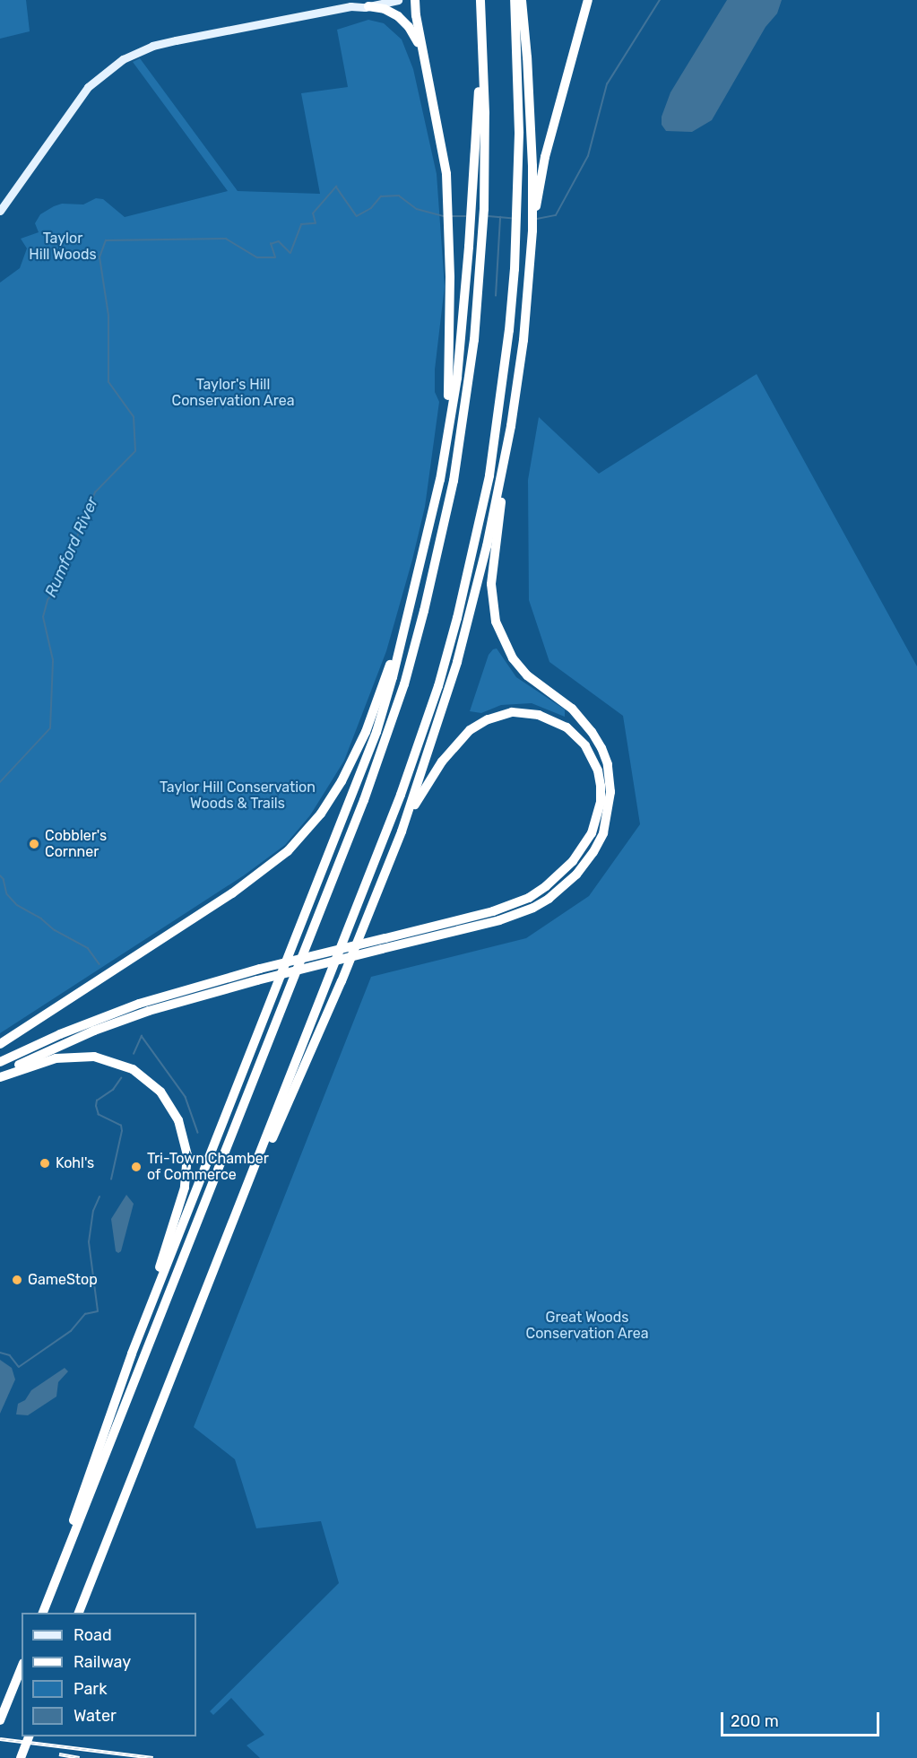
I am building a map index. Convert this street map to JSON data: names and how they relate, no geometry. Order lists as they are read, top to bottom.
{
  "water": ["Rumford River"],
  "parks": [
    "Taylor Hill Woods",
    "Taylor's Hill Conservation Area",
    "Taylor Hill Conservation Woods & Trails",
    "Great Woods Conservation Area"
  ],
  "places": [
    "Cobbler's Cornner",
    "Kohl's",
    "Tri-Town Chamber of Commerce",
    "GameStop"
  ],
  "legend": [
    "Road",
    "Railway",
    "Park",
    "Water"
  ],
  "scale_bar": "200 m"
}
